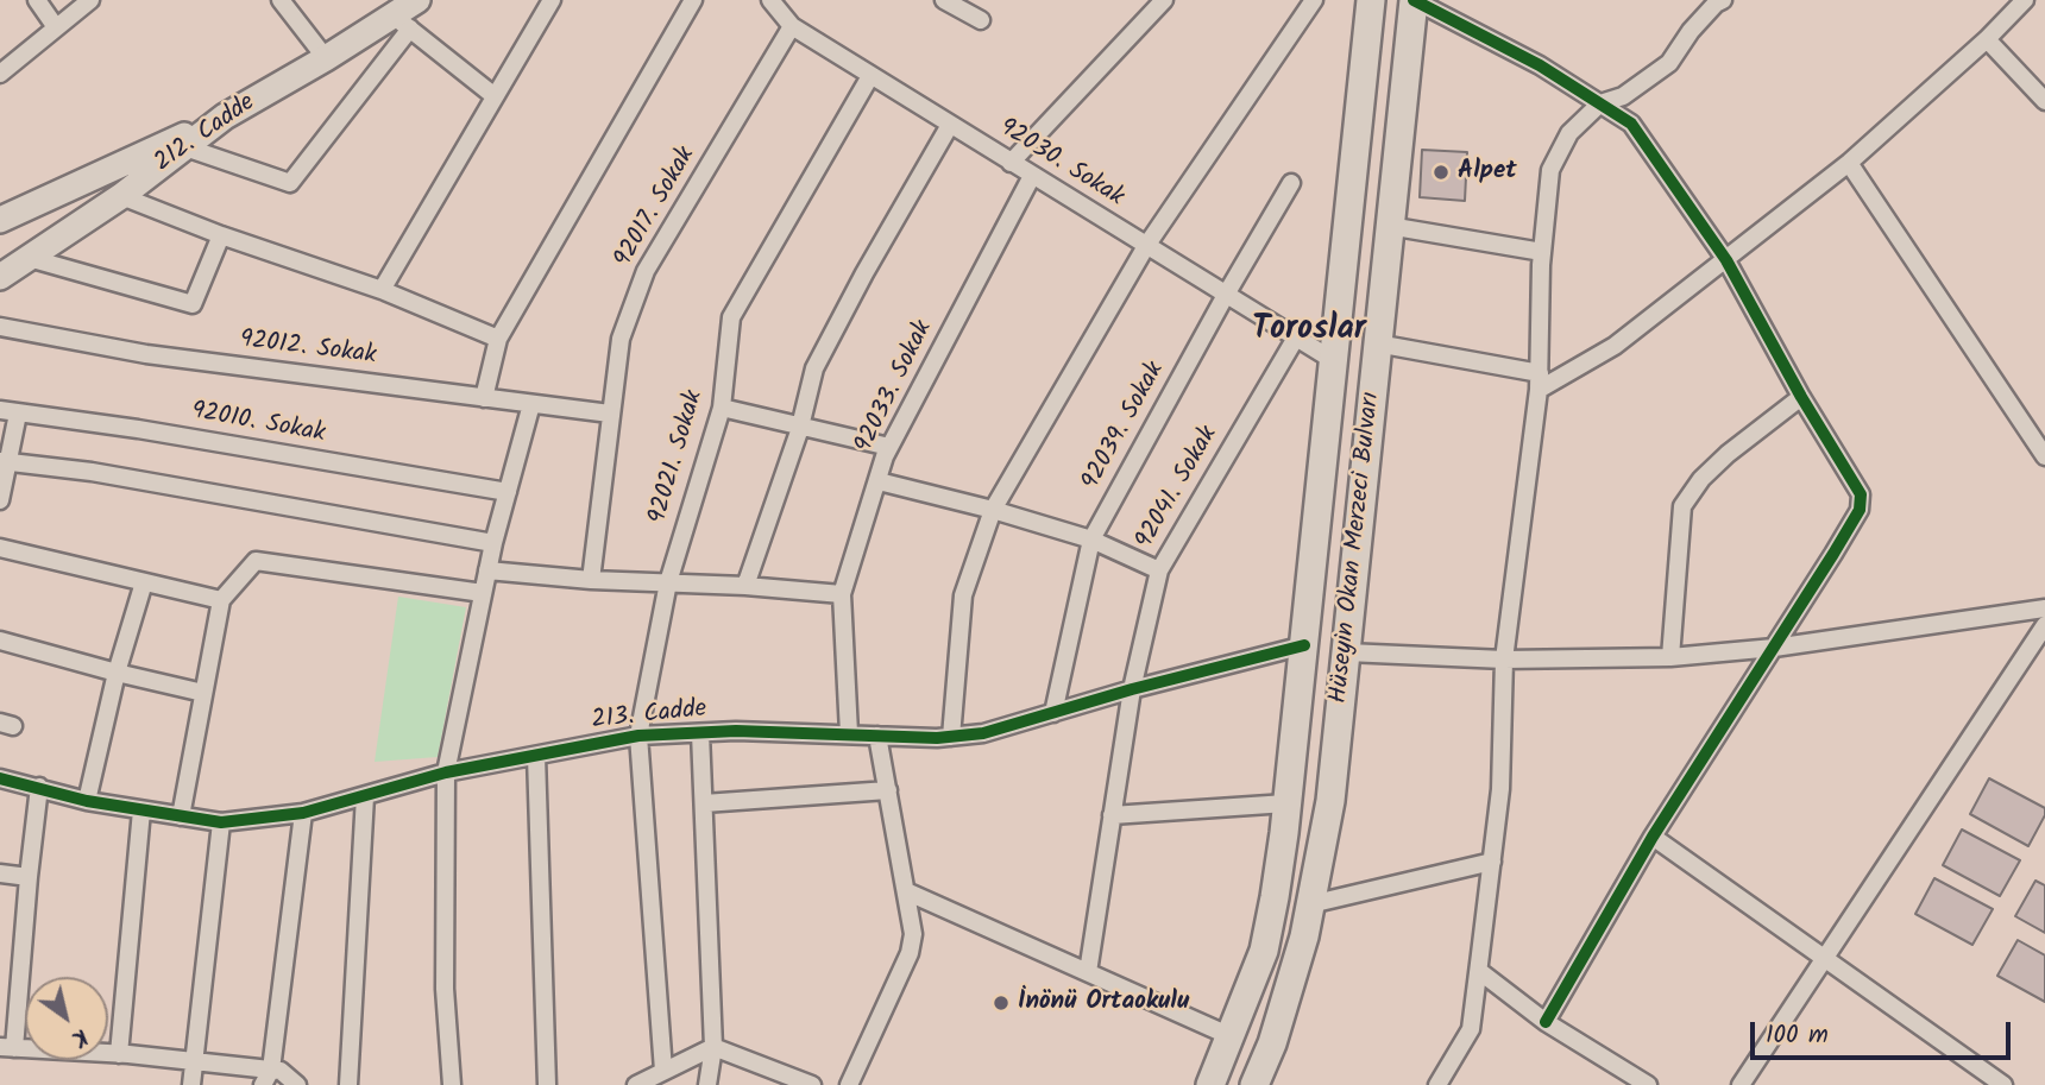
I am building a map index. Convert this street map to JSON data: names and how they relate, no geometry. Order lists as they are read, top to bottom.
{
  "streets": {
    "main road": ["Hüseyin Okan Merzeci Bulvarı"],
    "street": [
      "212. Cadde",
      "92030. Sokak",
      "92017. Sokak",
      "92012. Sokak",
      "92033. Sokak",
      "92010. Sokak",
      "92039. Sokak",
      "92021. Sokak",
      "92041. Sokak",
      "213. Cadde"
    ]
  },
  "crossings": [
    ["92030. Sokak", "92017. Sokak"],
    ["92030. Sokak", "92033. Sokak"],
    ["92030. Sokak", "92039. Sokak"],
    ["92030. Sokak", "92021. Sokak"],
    ["92030. Sokak", "92041. Sokak"],
    ["92030. Sokak", "Hüseyin Okan Merzeci Bulvarı"],
    ["92017. Sokak", "92012. Sokak"],
    ["92033. Sokak", "213. Cadde"],
    ["92039. Sokak", "213. Cadde"],
    ["92021. Sokak", "213. Cadde"],
    ["92041. Sokak", "213. Cadde"],
    ["Hüseyin Okan Merzeci Bulvarı", "213. Cadde"]
  ],
  "districts": ["Toroslar"],
  "places": ["Alpet", "İnönü Ortaokulu"],
  "scale_bar": "100 m",
  "north": "bottom right"
}
